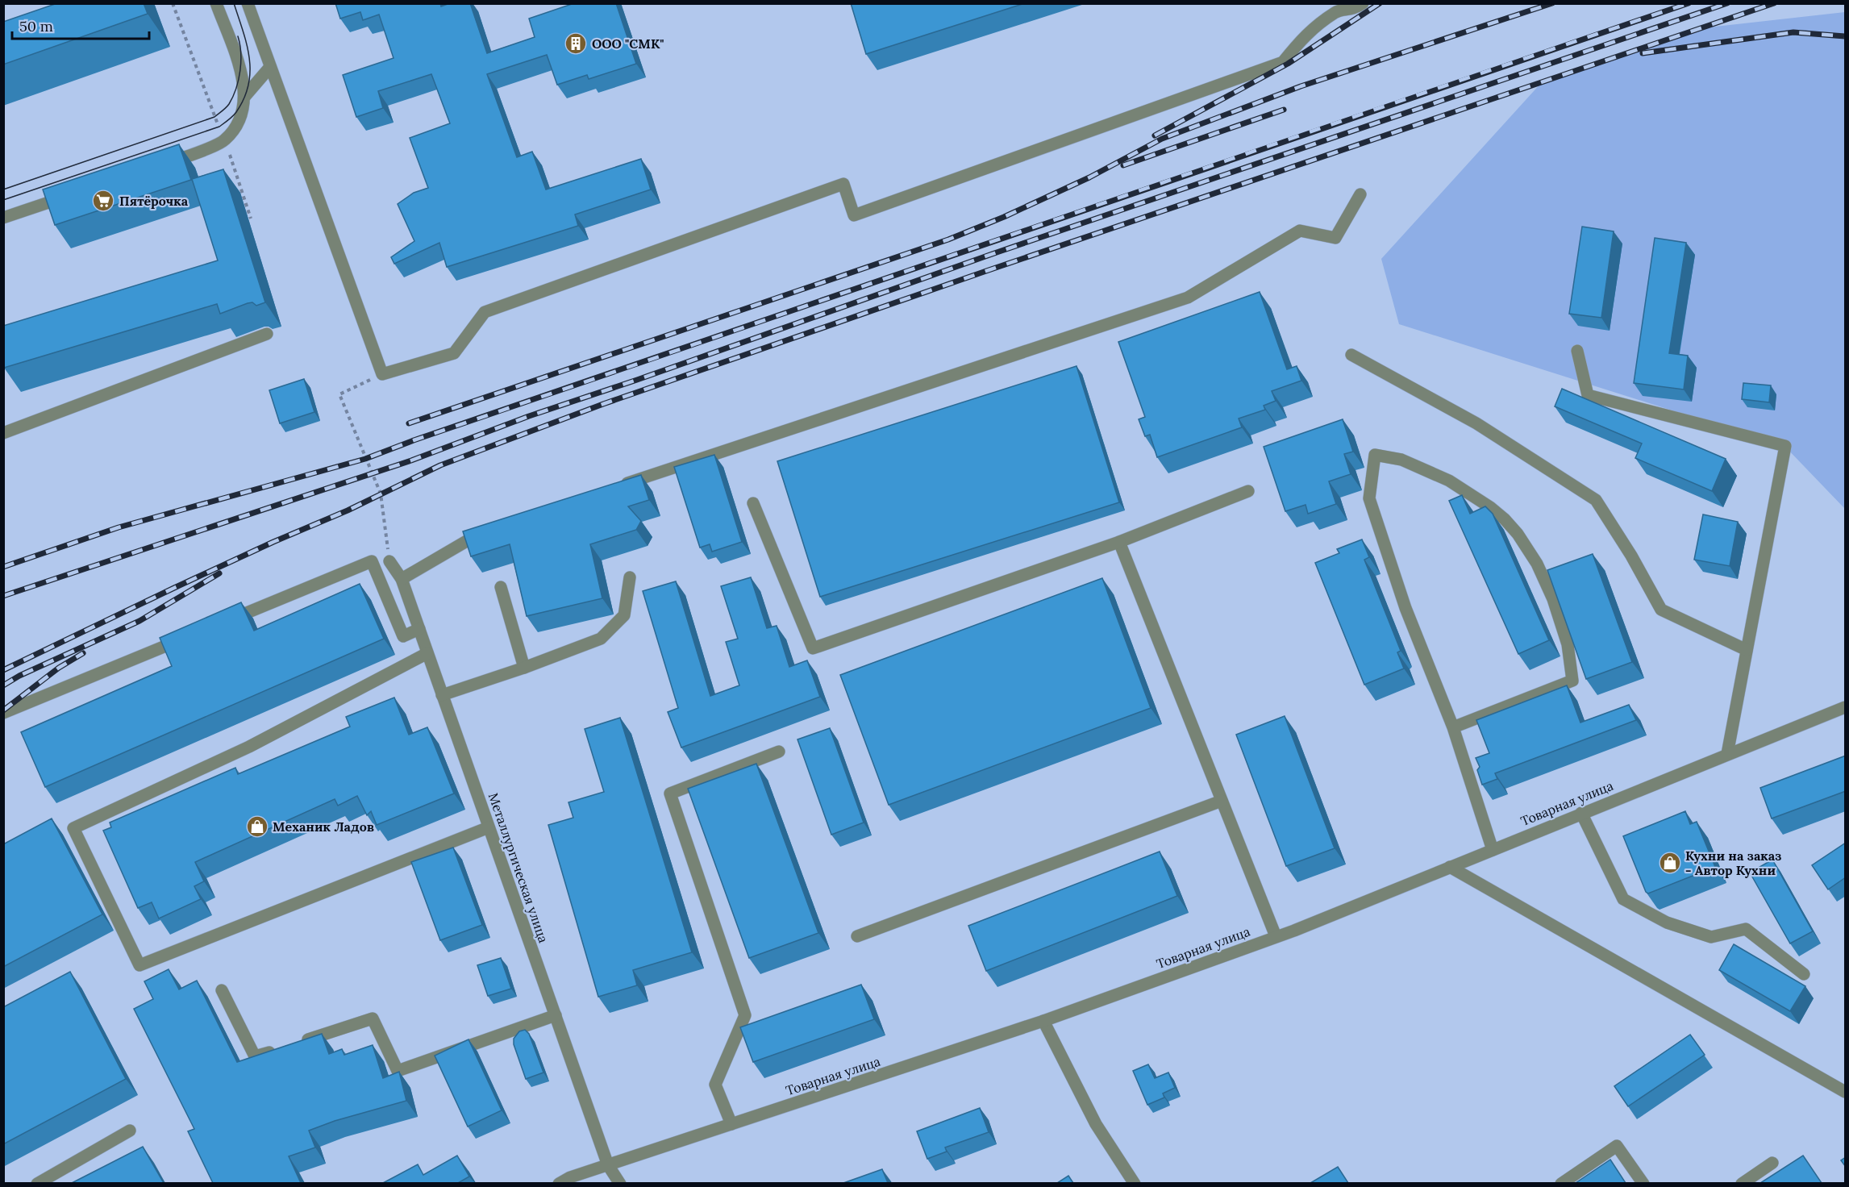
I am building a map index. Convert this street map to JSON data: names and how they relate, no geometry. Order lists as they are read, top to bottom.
{
  "streets": {
    "street": ["Товарная улица", "Металлургическая улица"]
  },
  "crossings": [
    ["Товарная улица", "Металлургическая улица"]
  ],
  "places": {
    "building": ["ООО \"СМК\""],
    "supermarket": ["Пятёрочка"],
    "shop": ["Механик Ладов", "Кухни на заказ - Автор Кухни"]
  },
  "scale_bar": "50 m"
}
